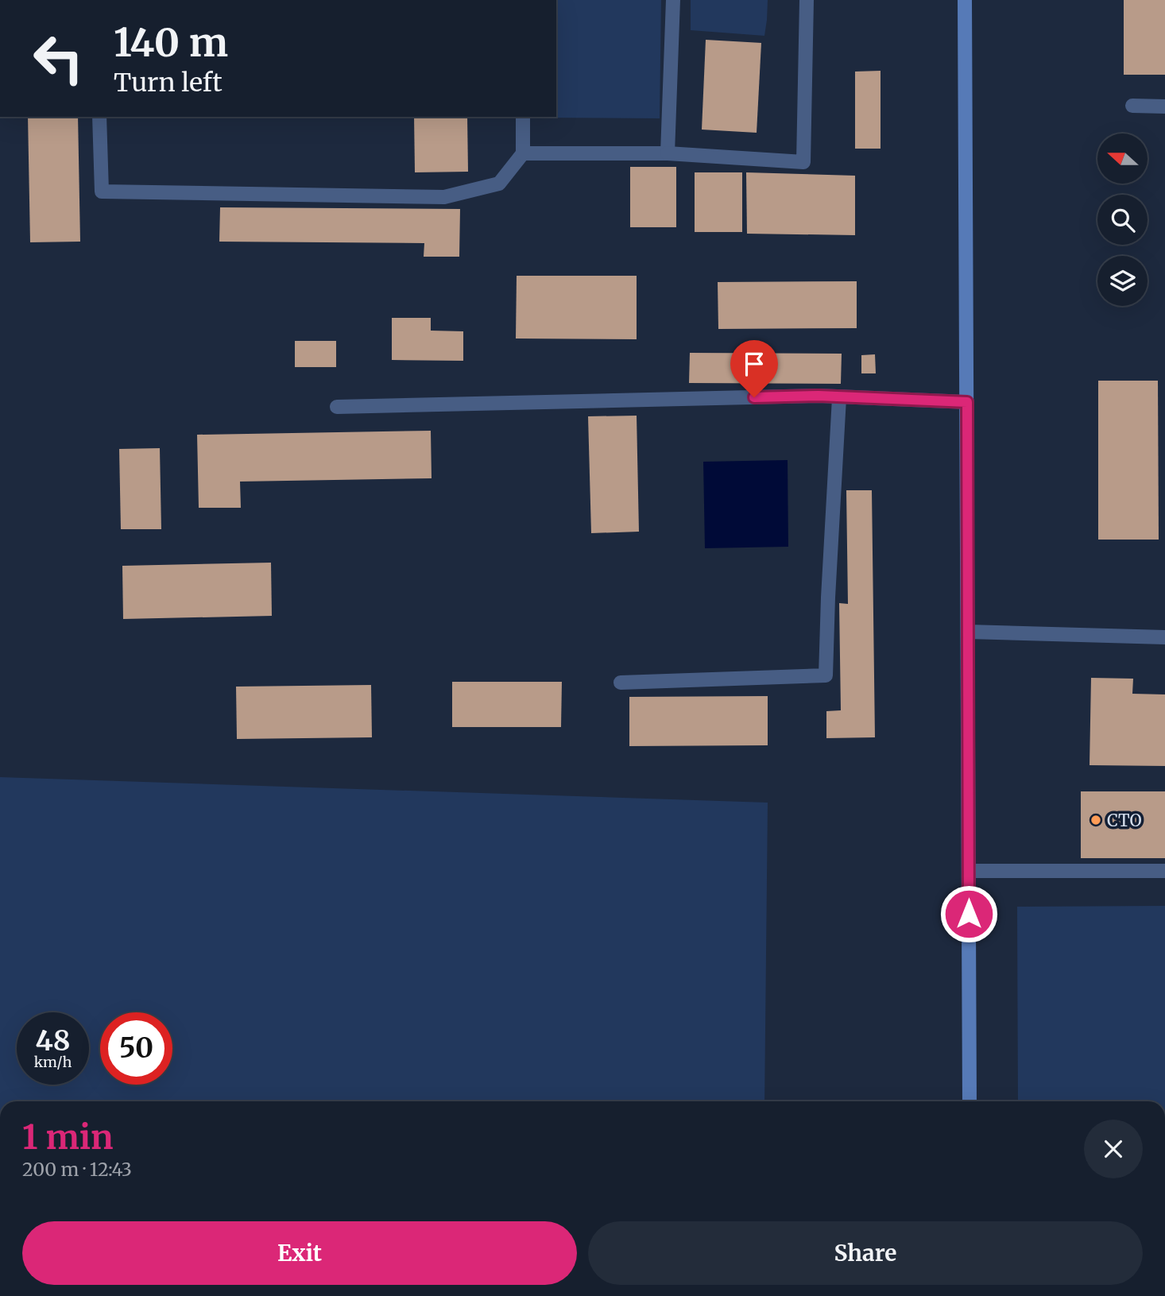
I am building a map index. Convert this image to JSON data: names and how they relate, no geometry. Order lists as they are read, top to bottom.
{
  "places": ["СТО"],
  "north": "left",
  "page": {
    "turn": ["140 m", "Turn left"],
    "speed": "48 km/h",
    "limit": "50",
    "heading": ["1 min", "200 m · 12:43"],
    "buttons": ["Exit", "Share"]
  }
}
